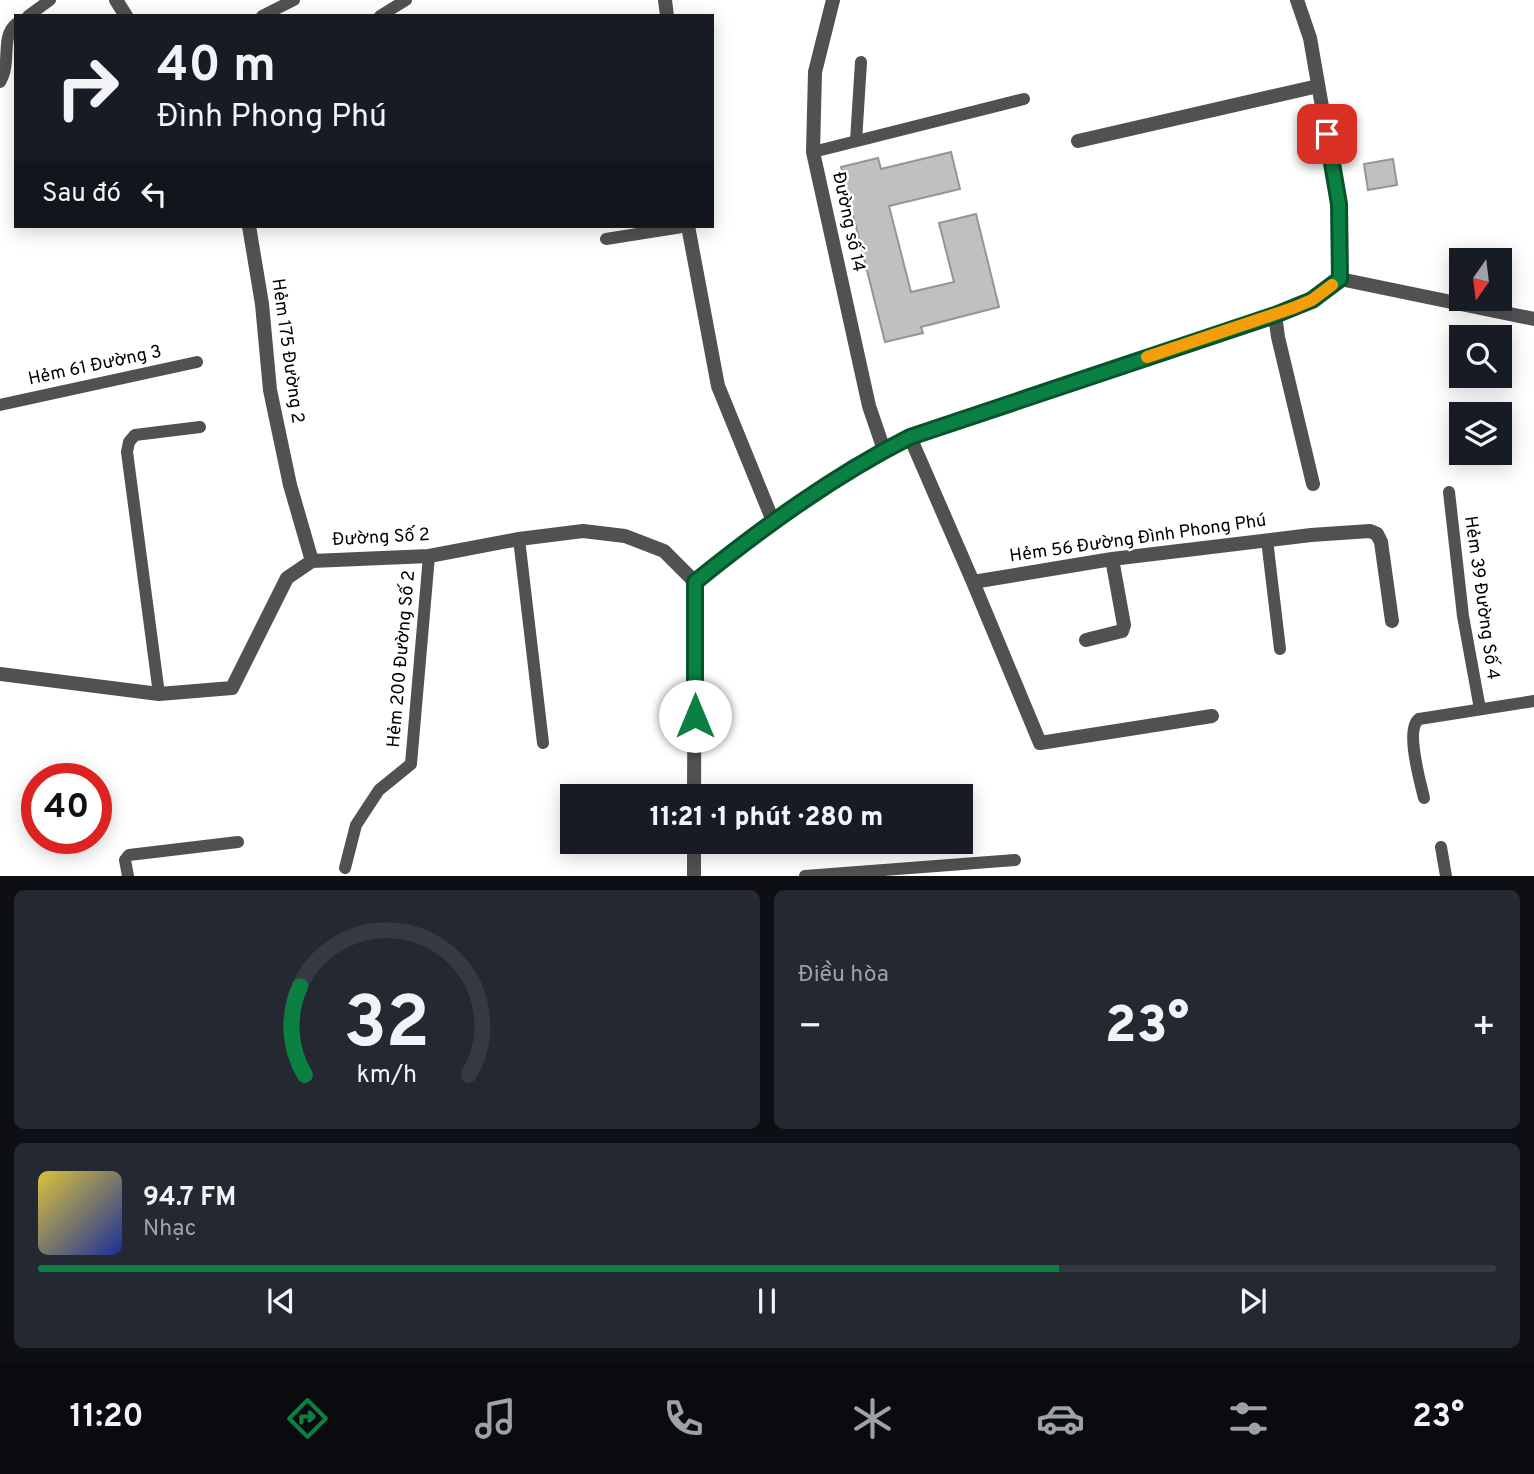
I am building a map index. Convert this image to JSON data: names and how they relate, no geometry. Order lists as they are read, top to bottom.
{
  "streets": {
    "street": [
      "Đường số 14",
      "Hẻm 175 Đường 2",
      "Đường Số 2",
      "Hẻm 56 Đường Đình Phong Phú"
    ],
    "lane": ["Hẻm 61 Đường 3", "Hẻm 39 Đường Số 4", "Hẻm 200 Đường Số 2"]
  },
  "crossings": [
    ["Hẻm 175 Đường 2", "Đường Số 2"],
    ["Đường Số 2", "Hẻm 200 Đường Số 2"]
  ],
  "north": "bottom",
  "page": {
    "turn": ["40 m", "Đình Phong Phú"],
    "then": "Sau đó",
    "limit": "40",
    "trip": "11:21 · 1 phút · 280 m",
    "tile": "Điều hòa",
    "heat": ["−", "23°", "+"],
    "song": ["94.7 FM", "Nhạc"],
    "tabs": ["11:20", "23°"],
    "gauge": ["32", "km/h"]
  }
}
